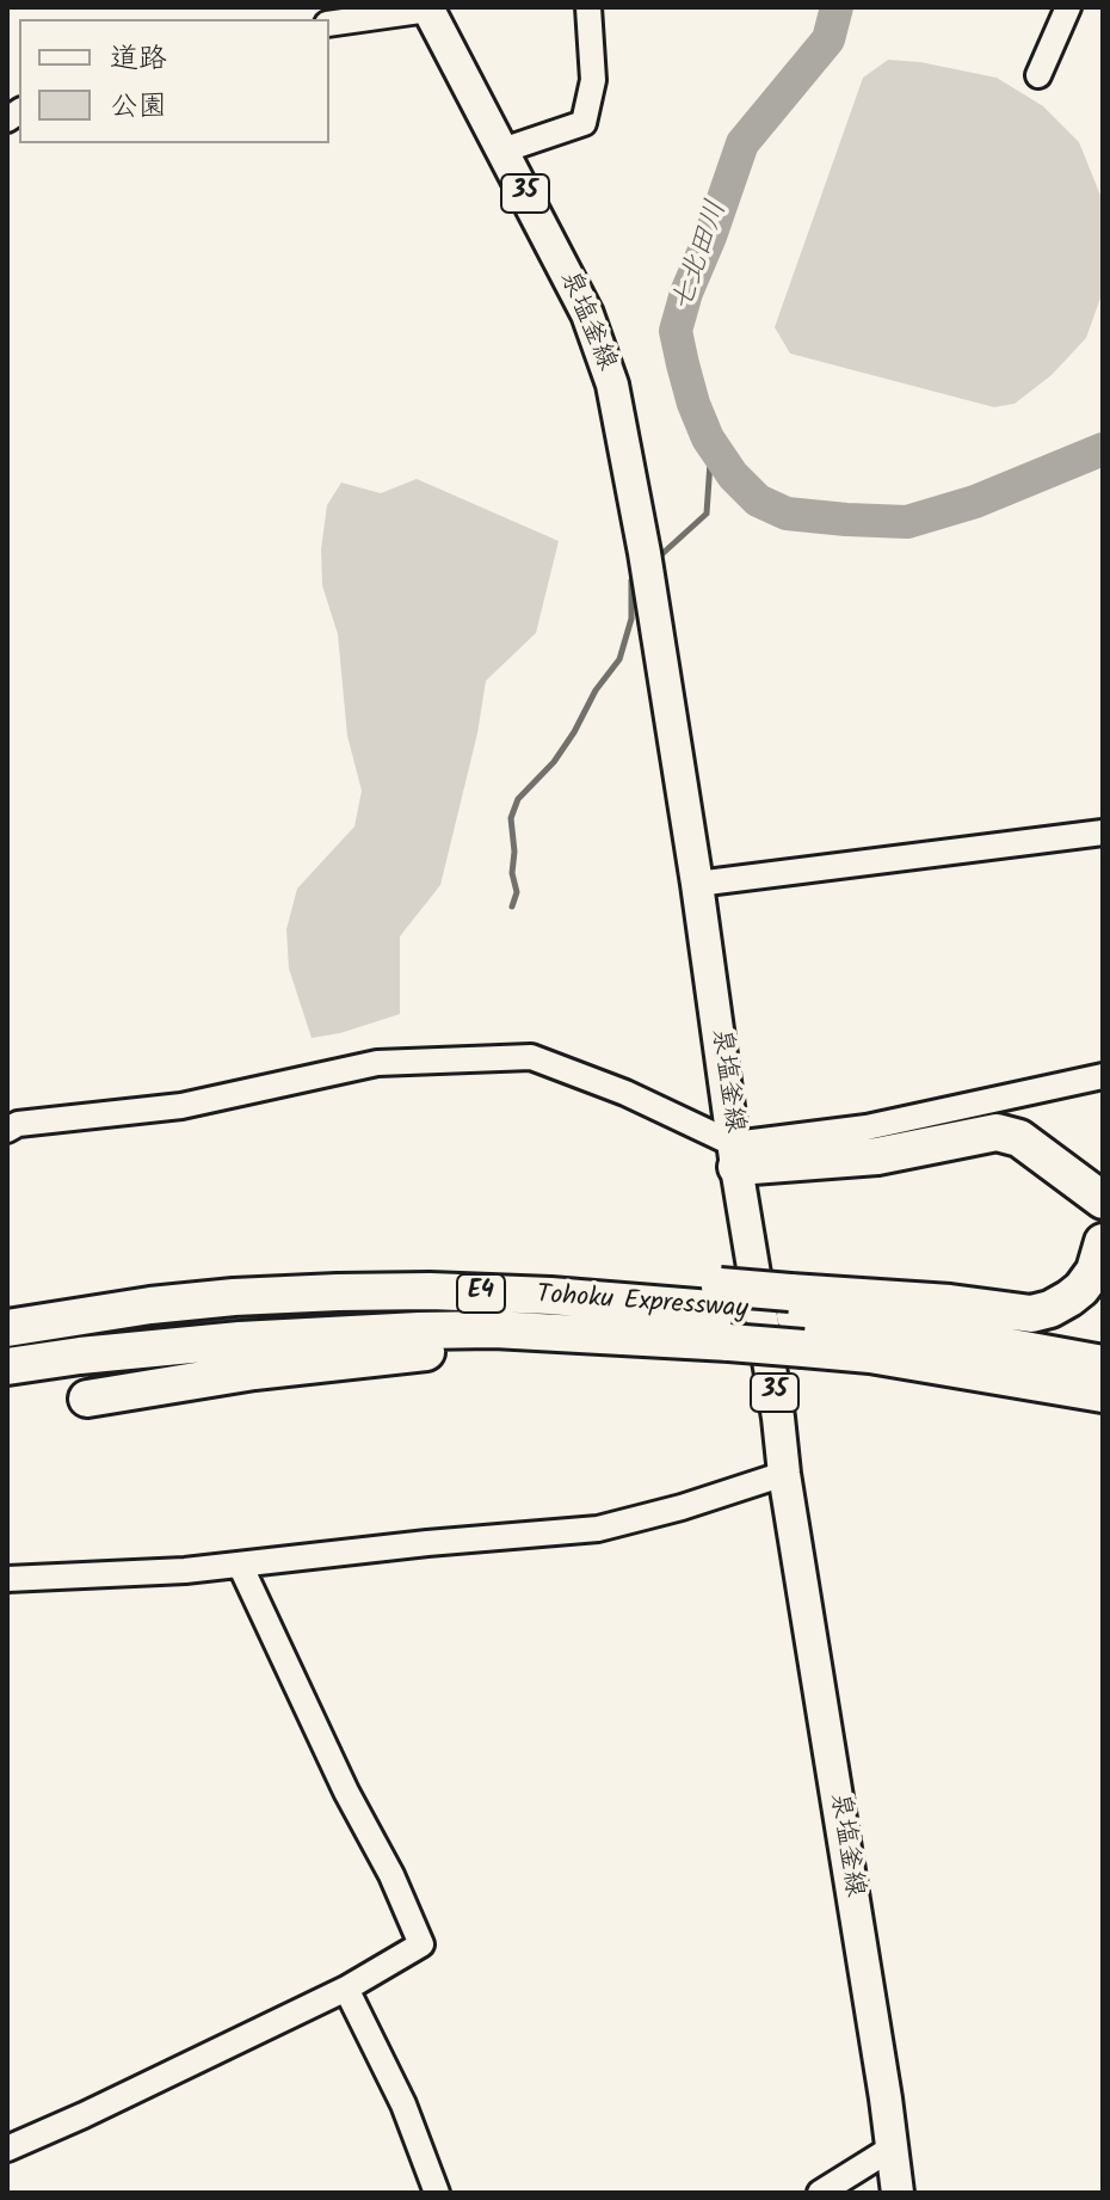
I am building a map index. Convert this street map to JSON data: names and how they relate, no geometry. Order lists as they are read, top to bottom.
{
  "streets": {
    "highway": ["E4", "Tohoku Expressway"],
    "main road": ["35", "泉塩釜線"]
  },
  "water": ["七北田川"],
  "legend": ["道路", "公園"]
}
